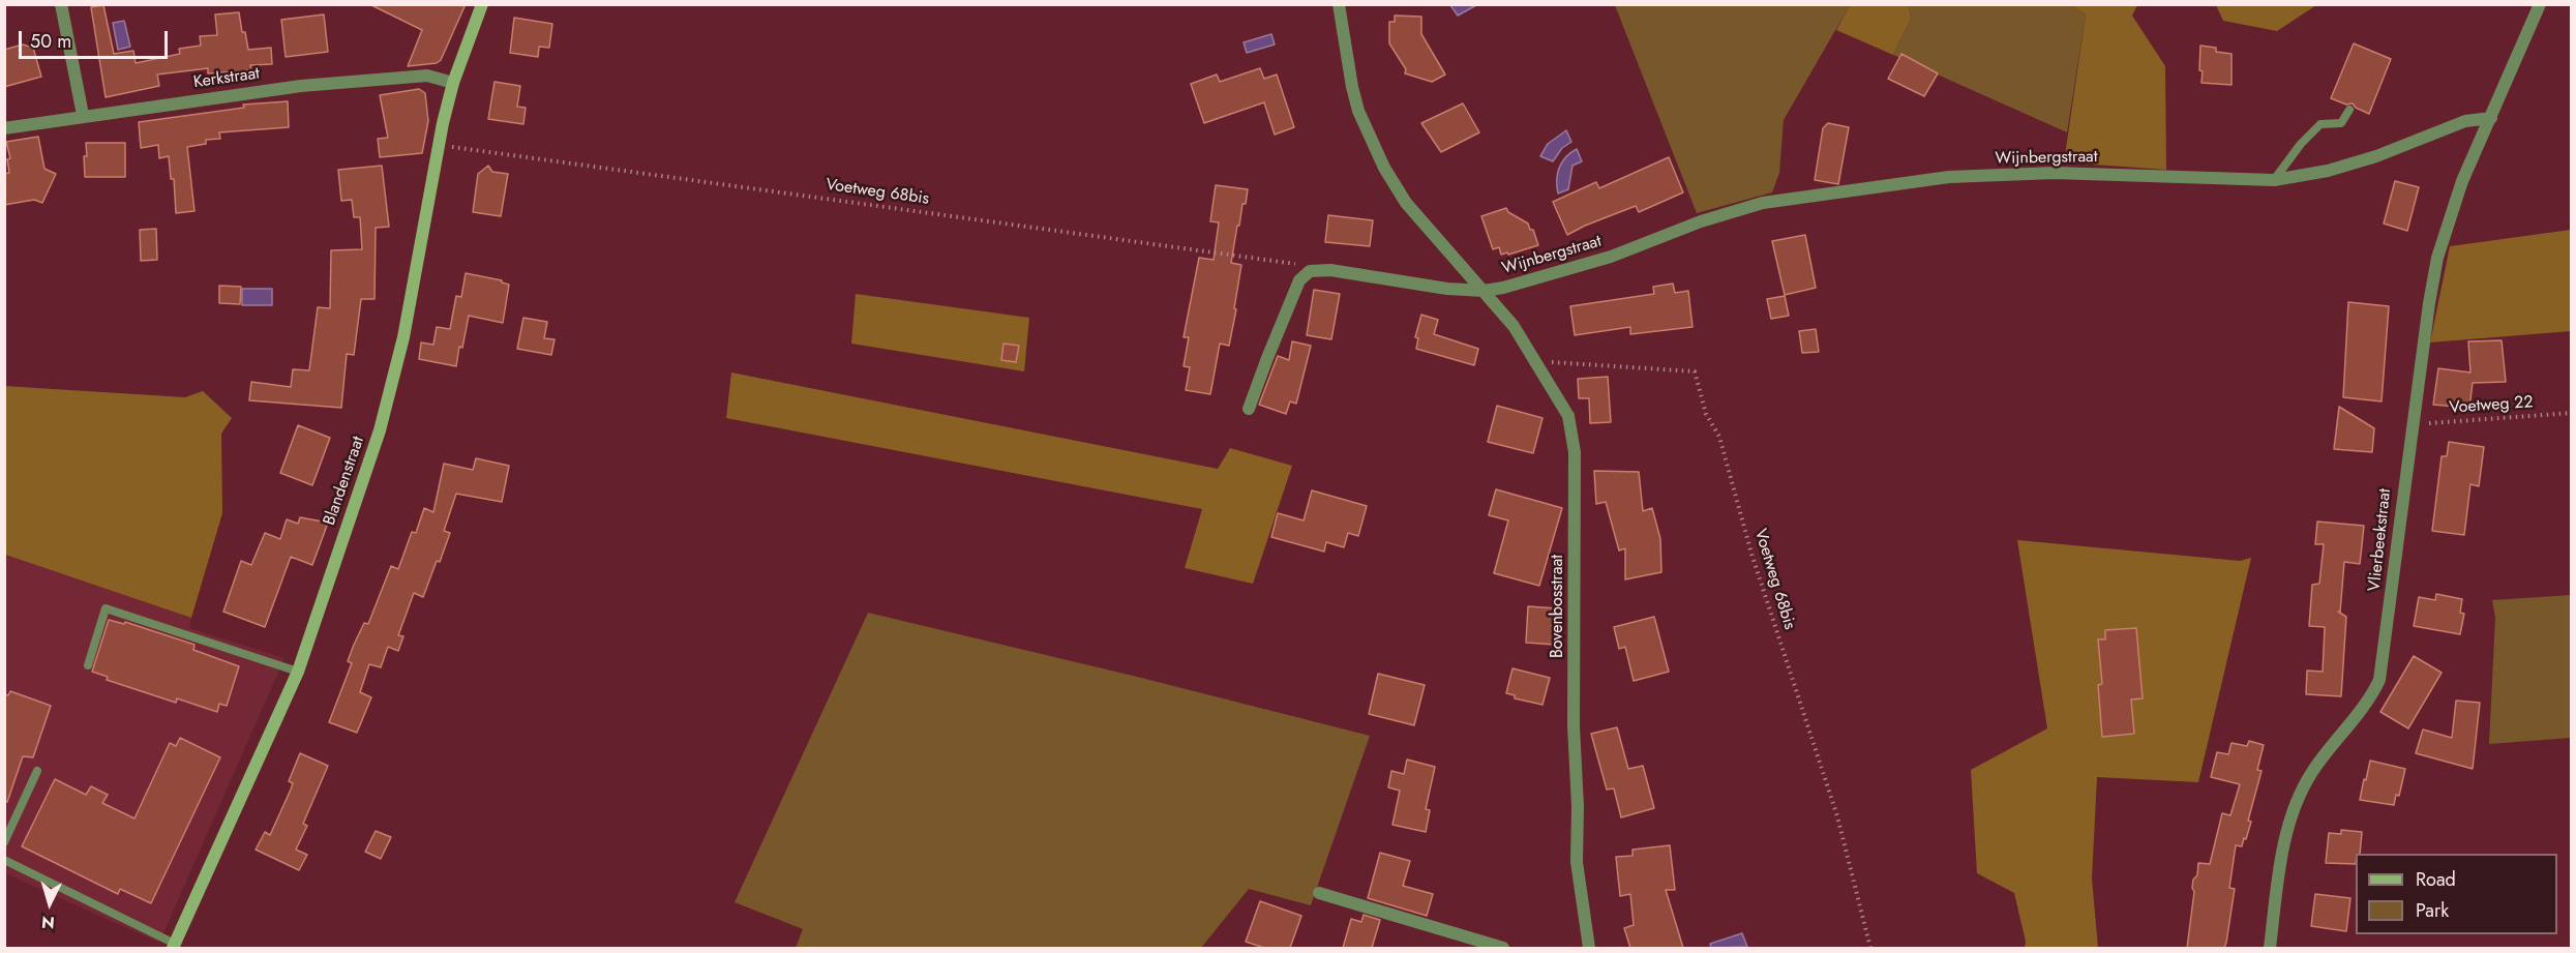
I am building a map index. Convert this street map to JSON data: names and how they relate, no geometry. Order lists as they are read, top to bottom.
{
  "streets": {
    "street": [
      "Kerkstraat",
      "Wijnbergstraat",
      "Blandenstraat",
      "Vlierbeekstraat",
      "Bovenbosstraat"
    ],
    "path": ["Voetweg 68bis", "Voetweg 22"]
  },
  "crossings": [
    ["Kerkstraat", "Blandenstraat"],
    ["Wijnbergstraat", "Vlierbeekstraat"],
    ["Wijnbergstraat", "Bovenbosstraat"],
    ["Voetweg 68bis", "Blandenstraat"],
    ["Voetweg 68bis", "Bovenbosstraat"],
    ["Voetweg 22", "Vlierbeekstraat"]
  ],
  "legend": ["Road", "Park"],
  "scale_bar": "50 m",
  "north": "bottom"
}
